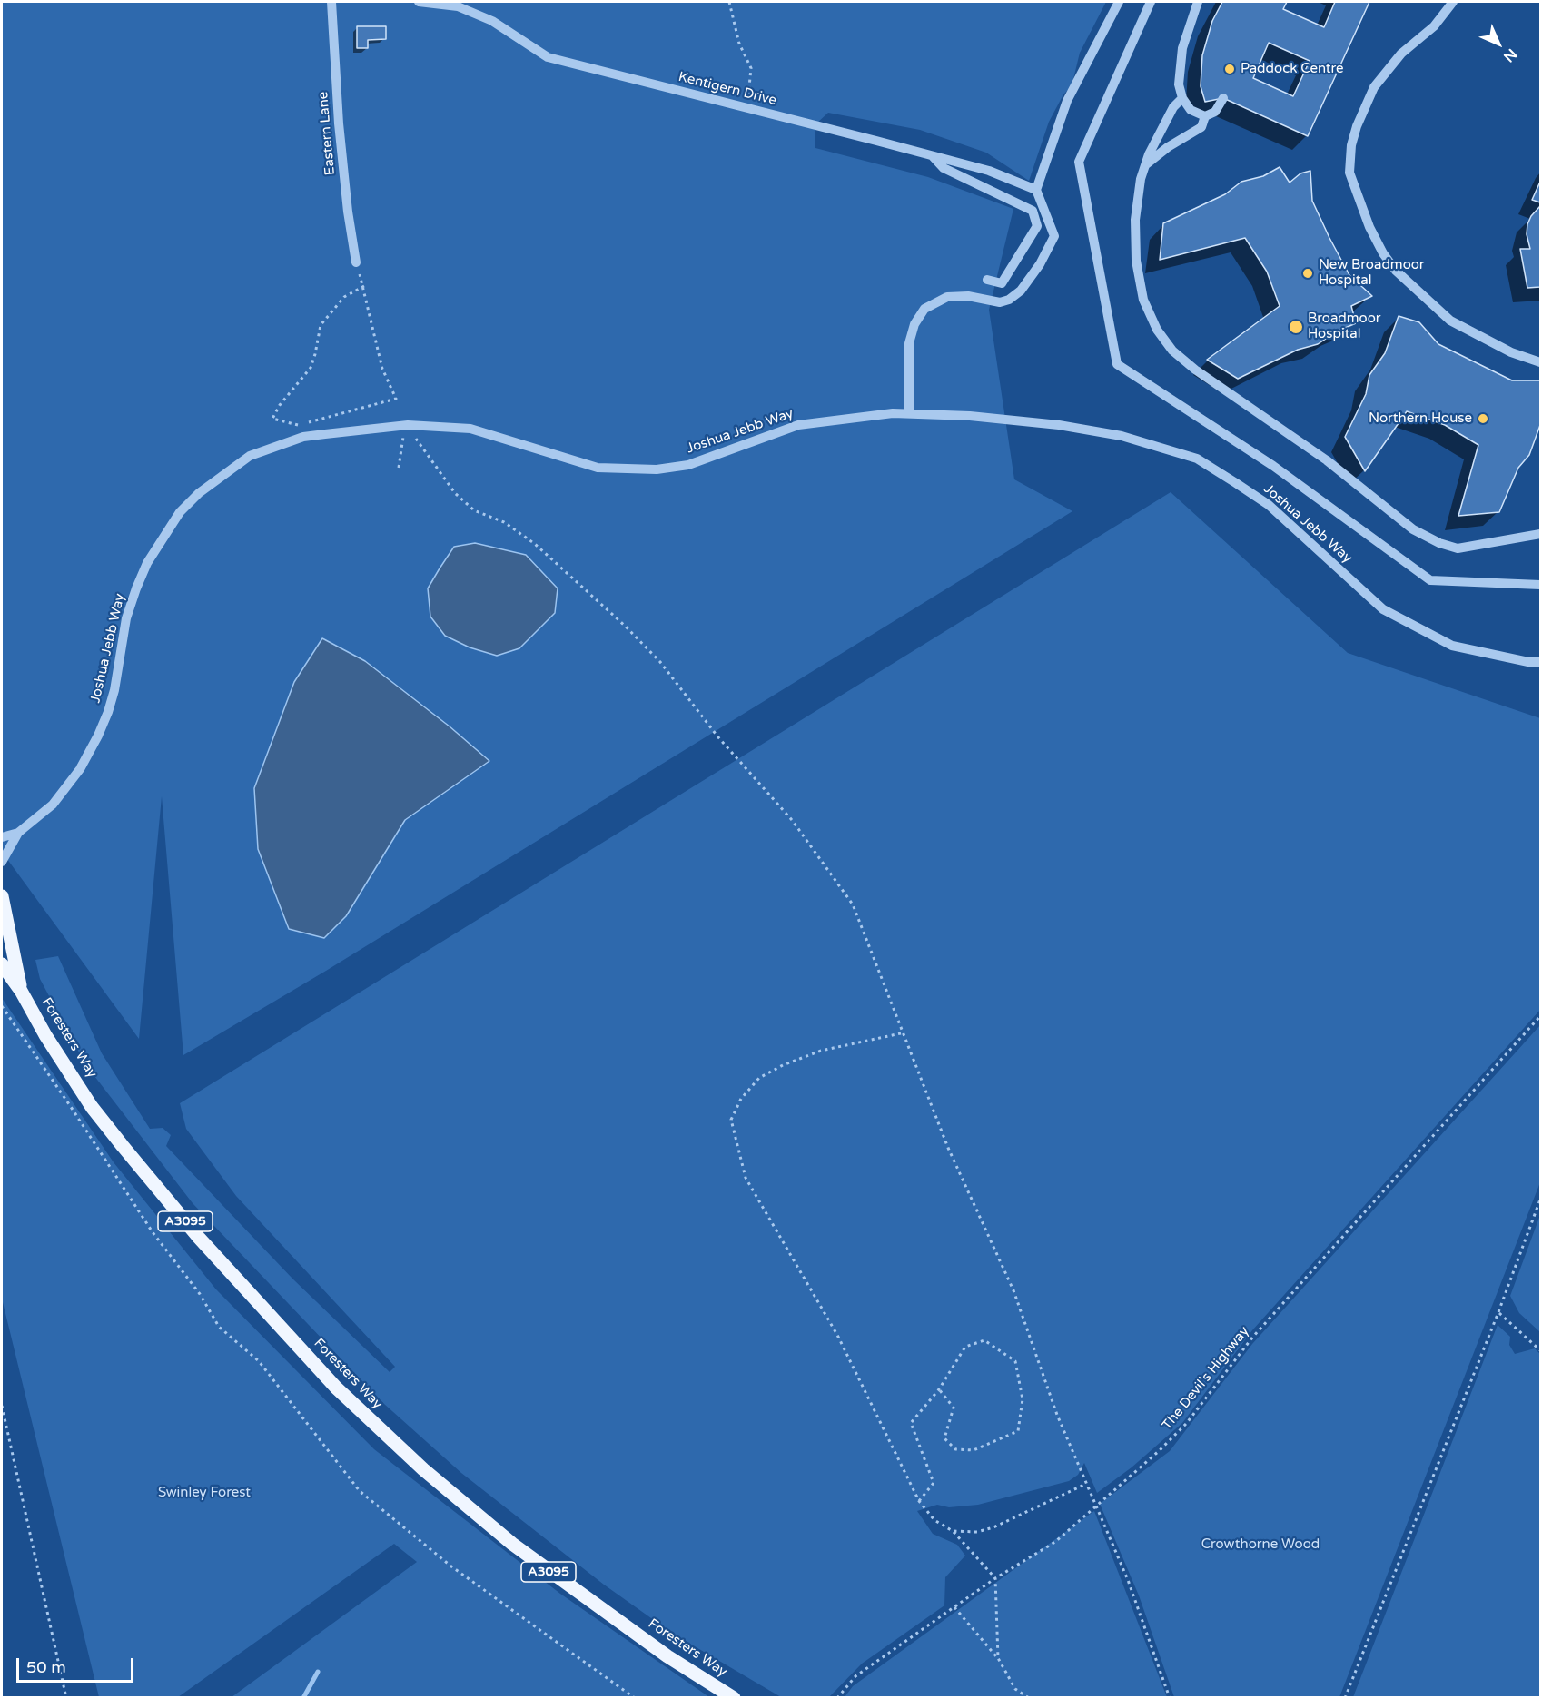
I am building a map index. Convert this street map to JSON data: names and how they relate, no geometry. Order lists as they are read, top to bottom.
{
  "streets": {
    "main road": ["Foresters Way", "A3095"],
    "street": ["Kentigern Drive", "Eastern Lane", "Joshua Jebb Way"],
    "path": ["The Devil's Highway"]
  },
  "parks": ["Swinley Forest", "Crowthorne Wood"],
  "places": [
    "Paddock Centre",
    "New Broadmoor Hospital",
    "Broadmoor Hospital",
    "Northern House"
  ],
  "scale_bar": "50 m",
  "north": "bottom right"
}
